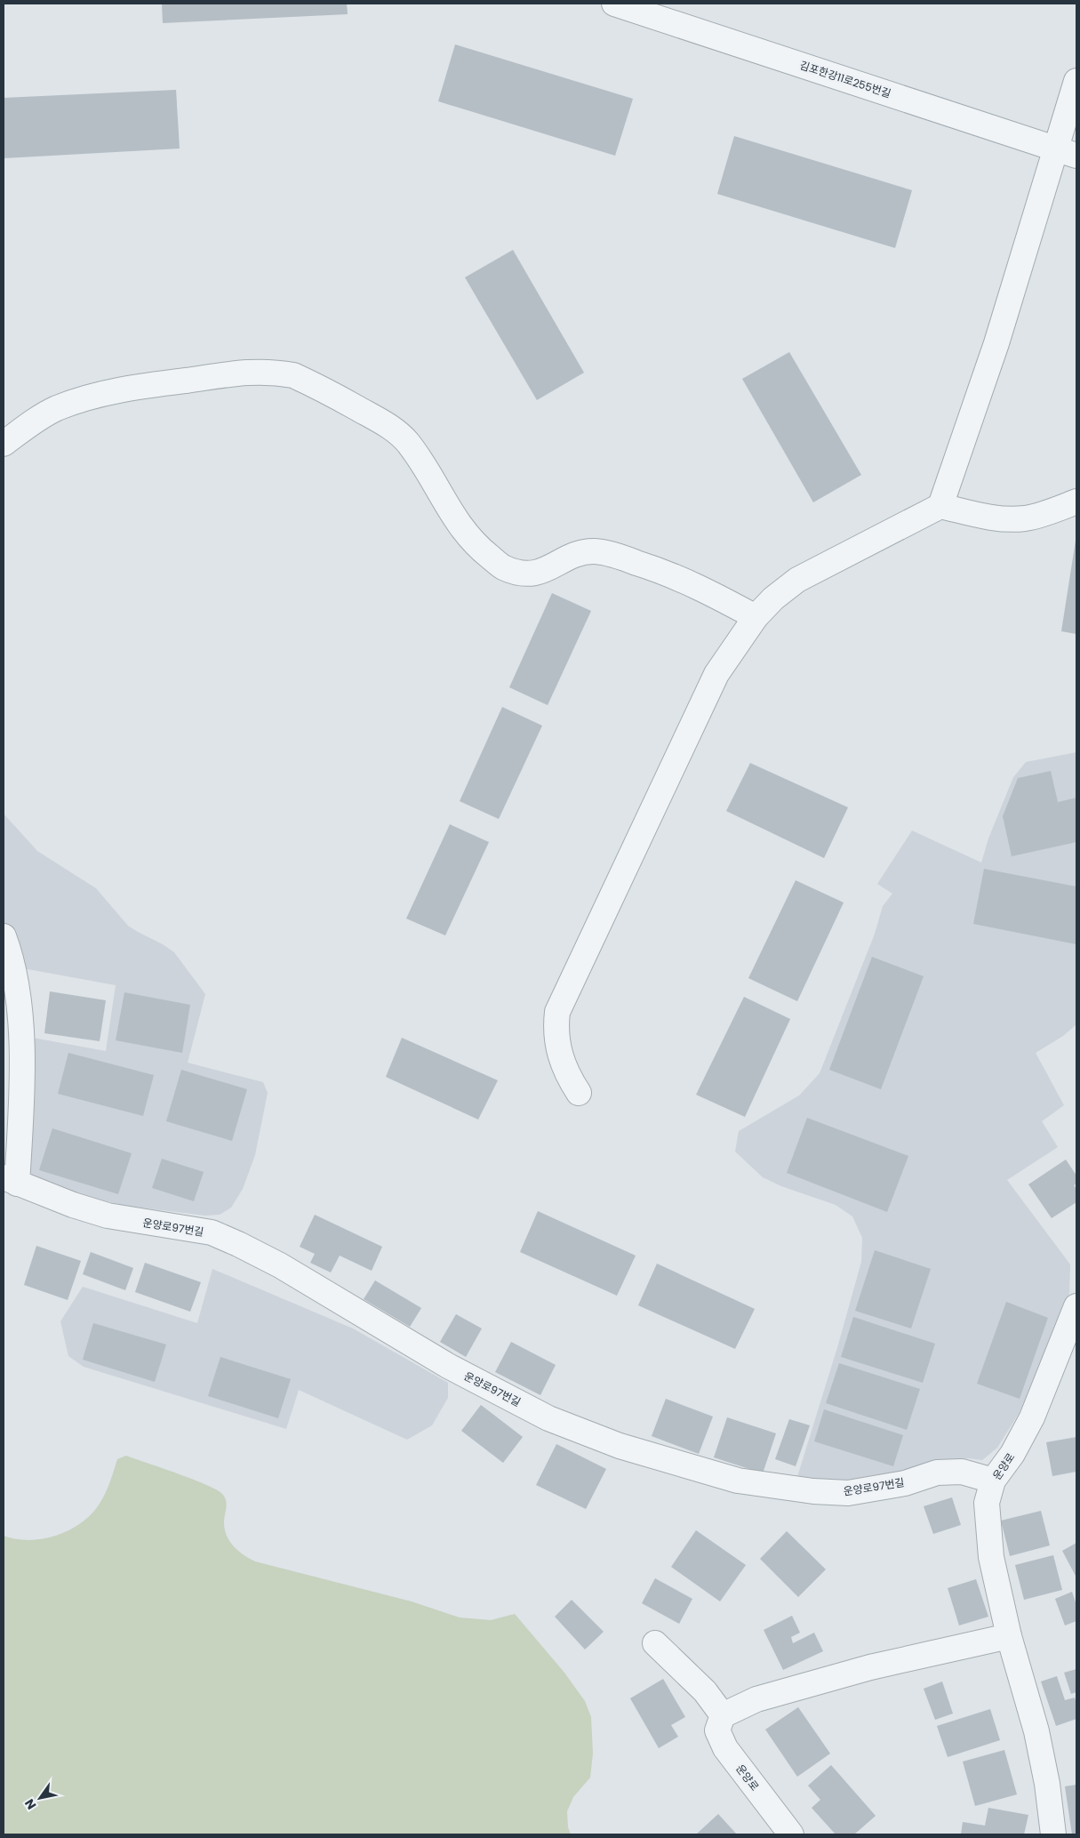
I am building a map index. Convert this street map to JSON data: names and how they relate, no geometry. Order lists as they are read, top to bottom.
{
  "streets": {
    "street": ["김포한강11로255번길", "운양로97번길", "운양로"]
  },
  "crossings": [
    ["운양로97번길", "운양로"]
  ],
  "north": "bottom left"
}
